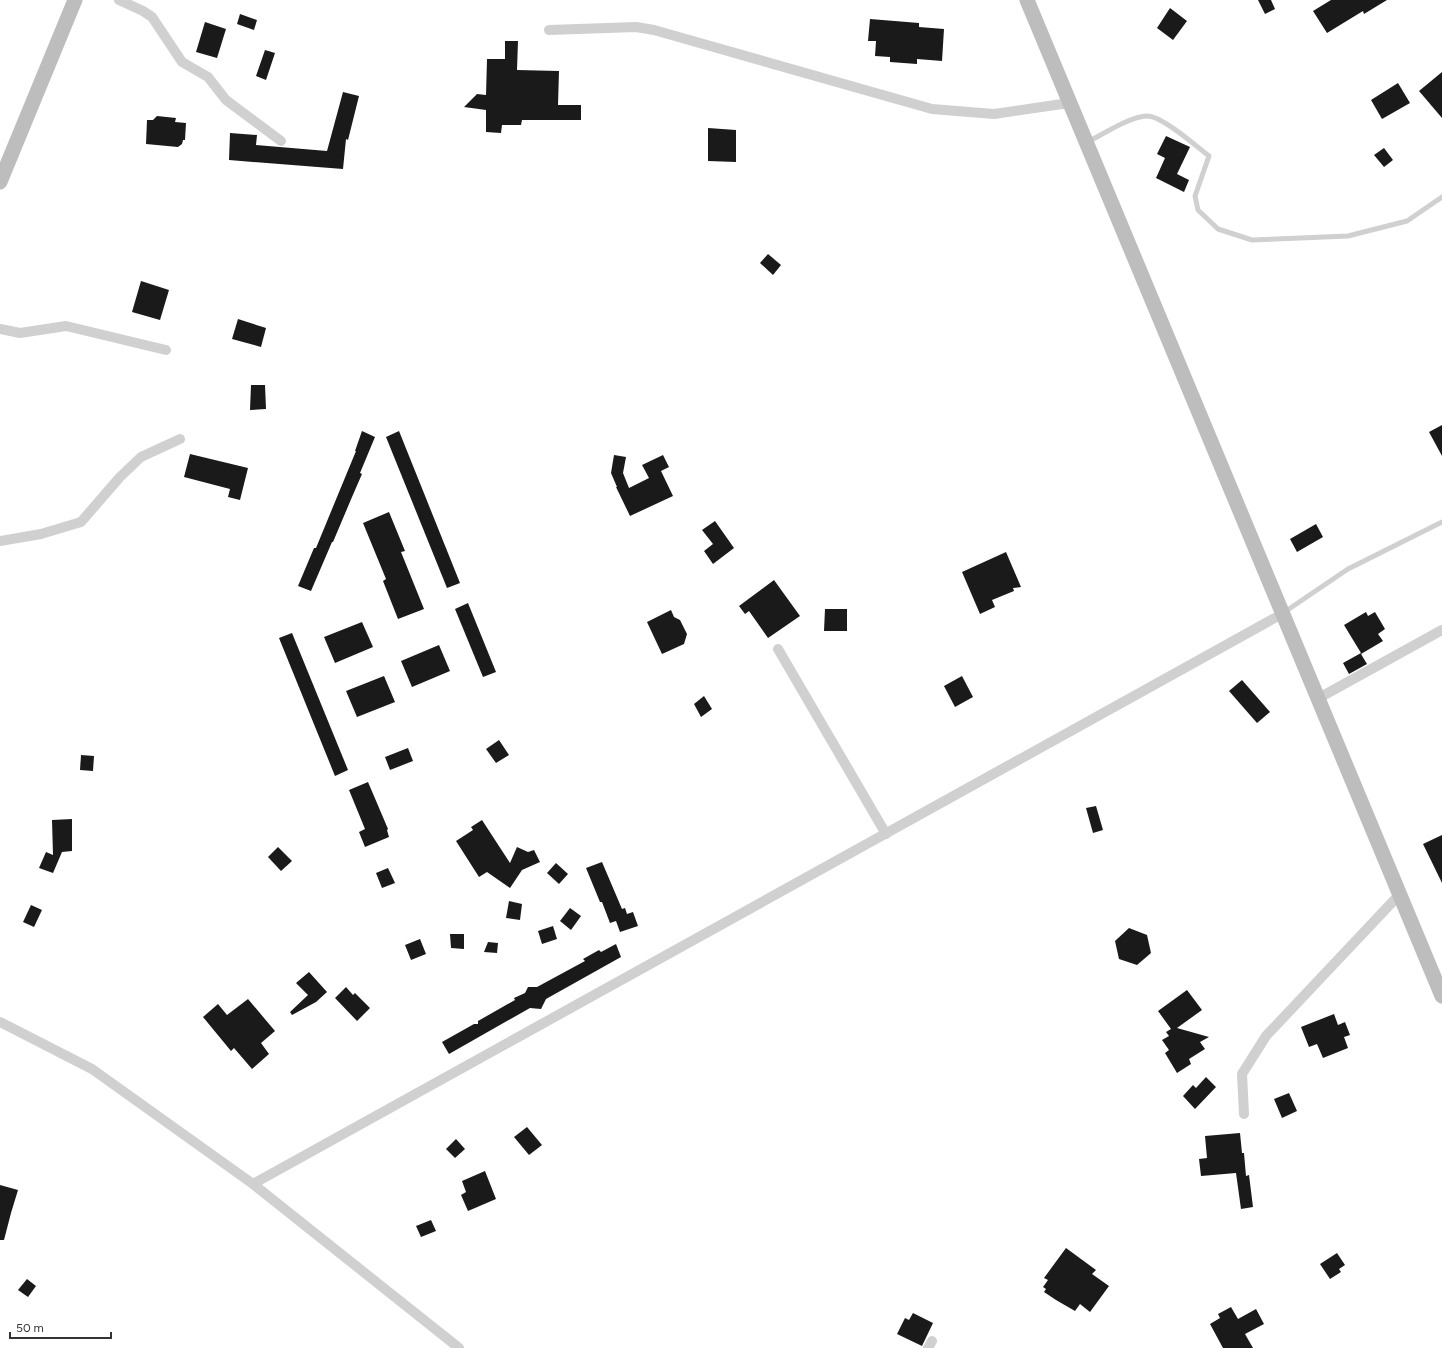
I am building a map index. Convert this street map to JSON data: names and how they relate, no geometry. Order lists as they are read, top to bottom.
{
  "scale_bar": "50 m"
}
